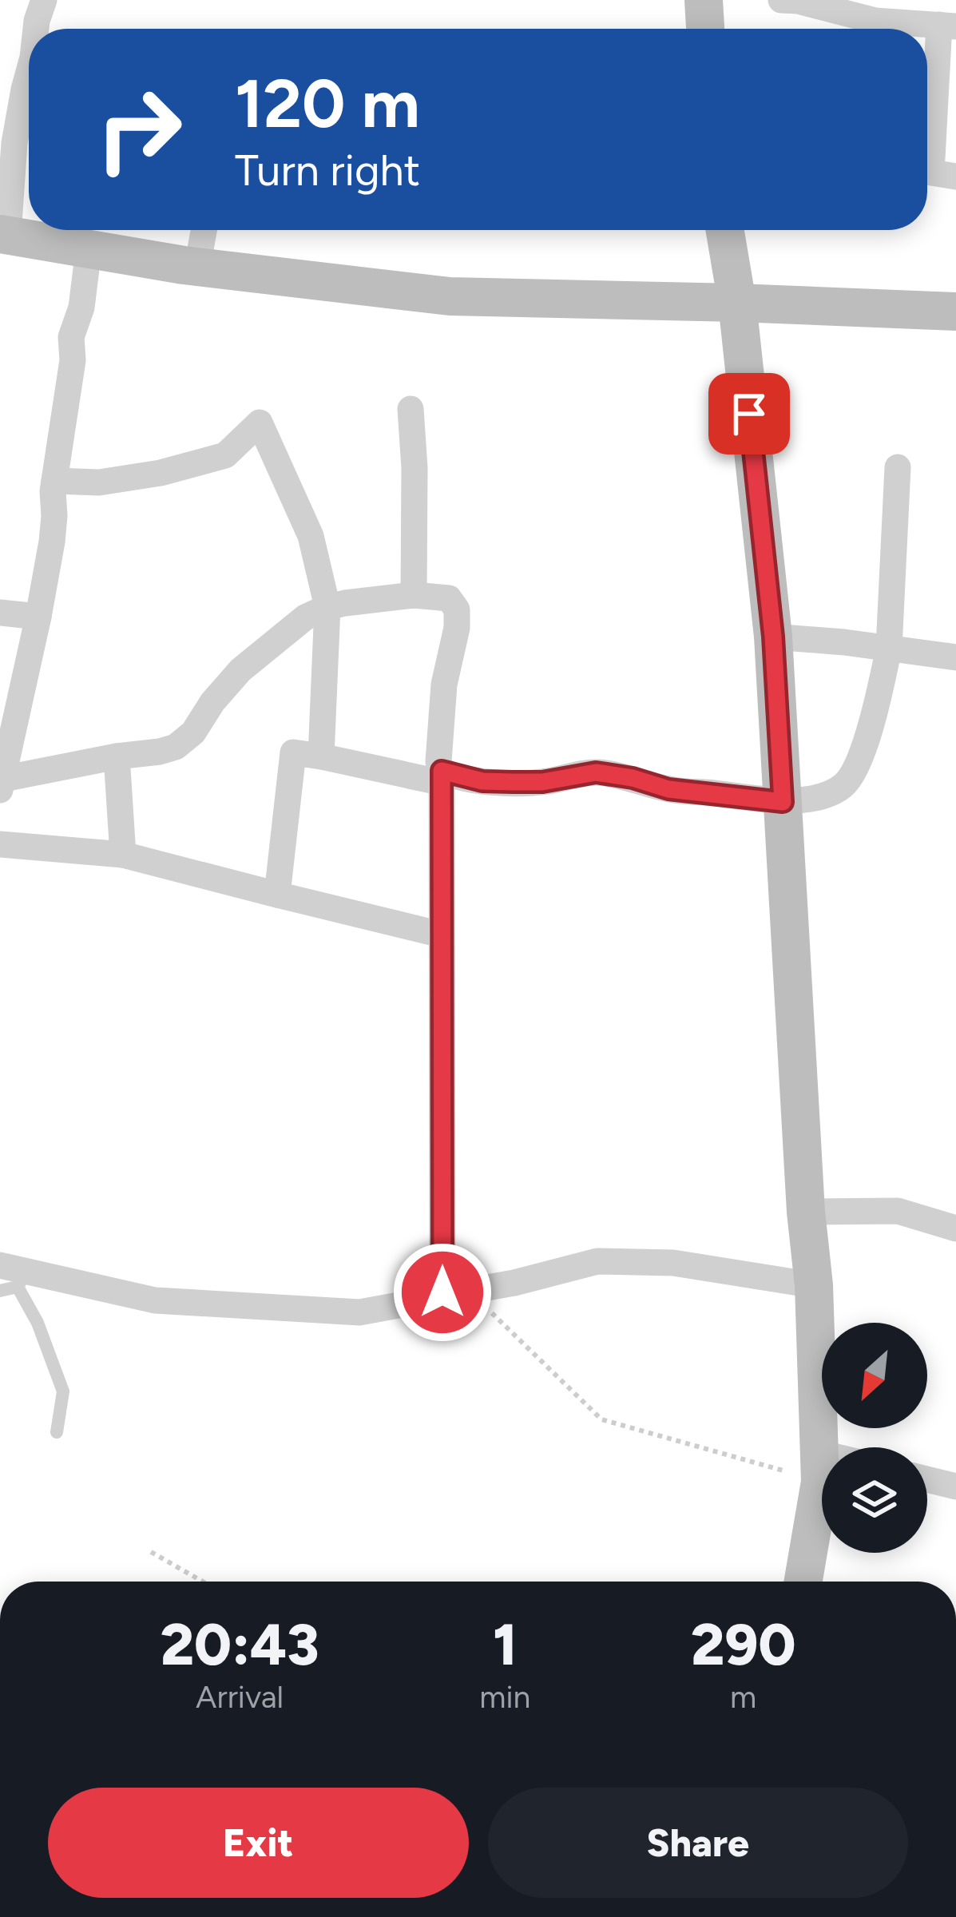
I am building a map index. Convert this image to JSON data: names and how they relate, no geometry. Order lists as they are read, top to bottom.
{
  "north": "bottom left",
  "page": {
    "turn": ["120 m", "Turn right"],
    "eta": [
      "20:43",
      "Arrival",
      "1",
      "min",
      "290",
      "m"
    ],
    "buttons": ["Exit", "Share"]
  }
}
